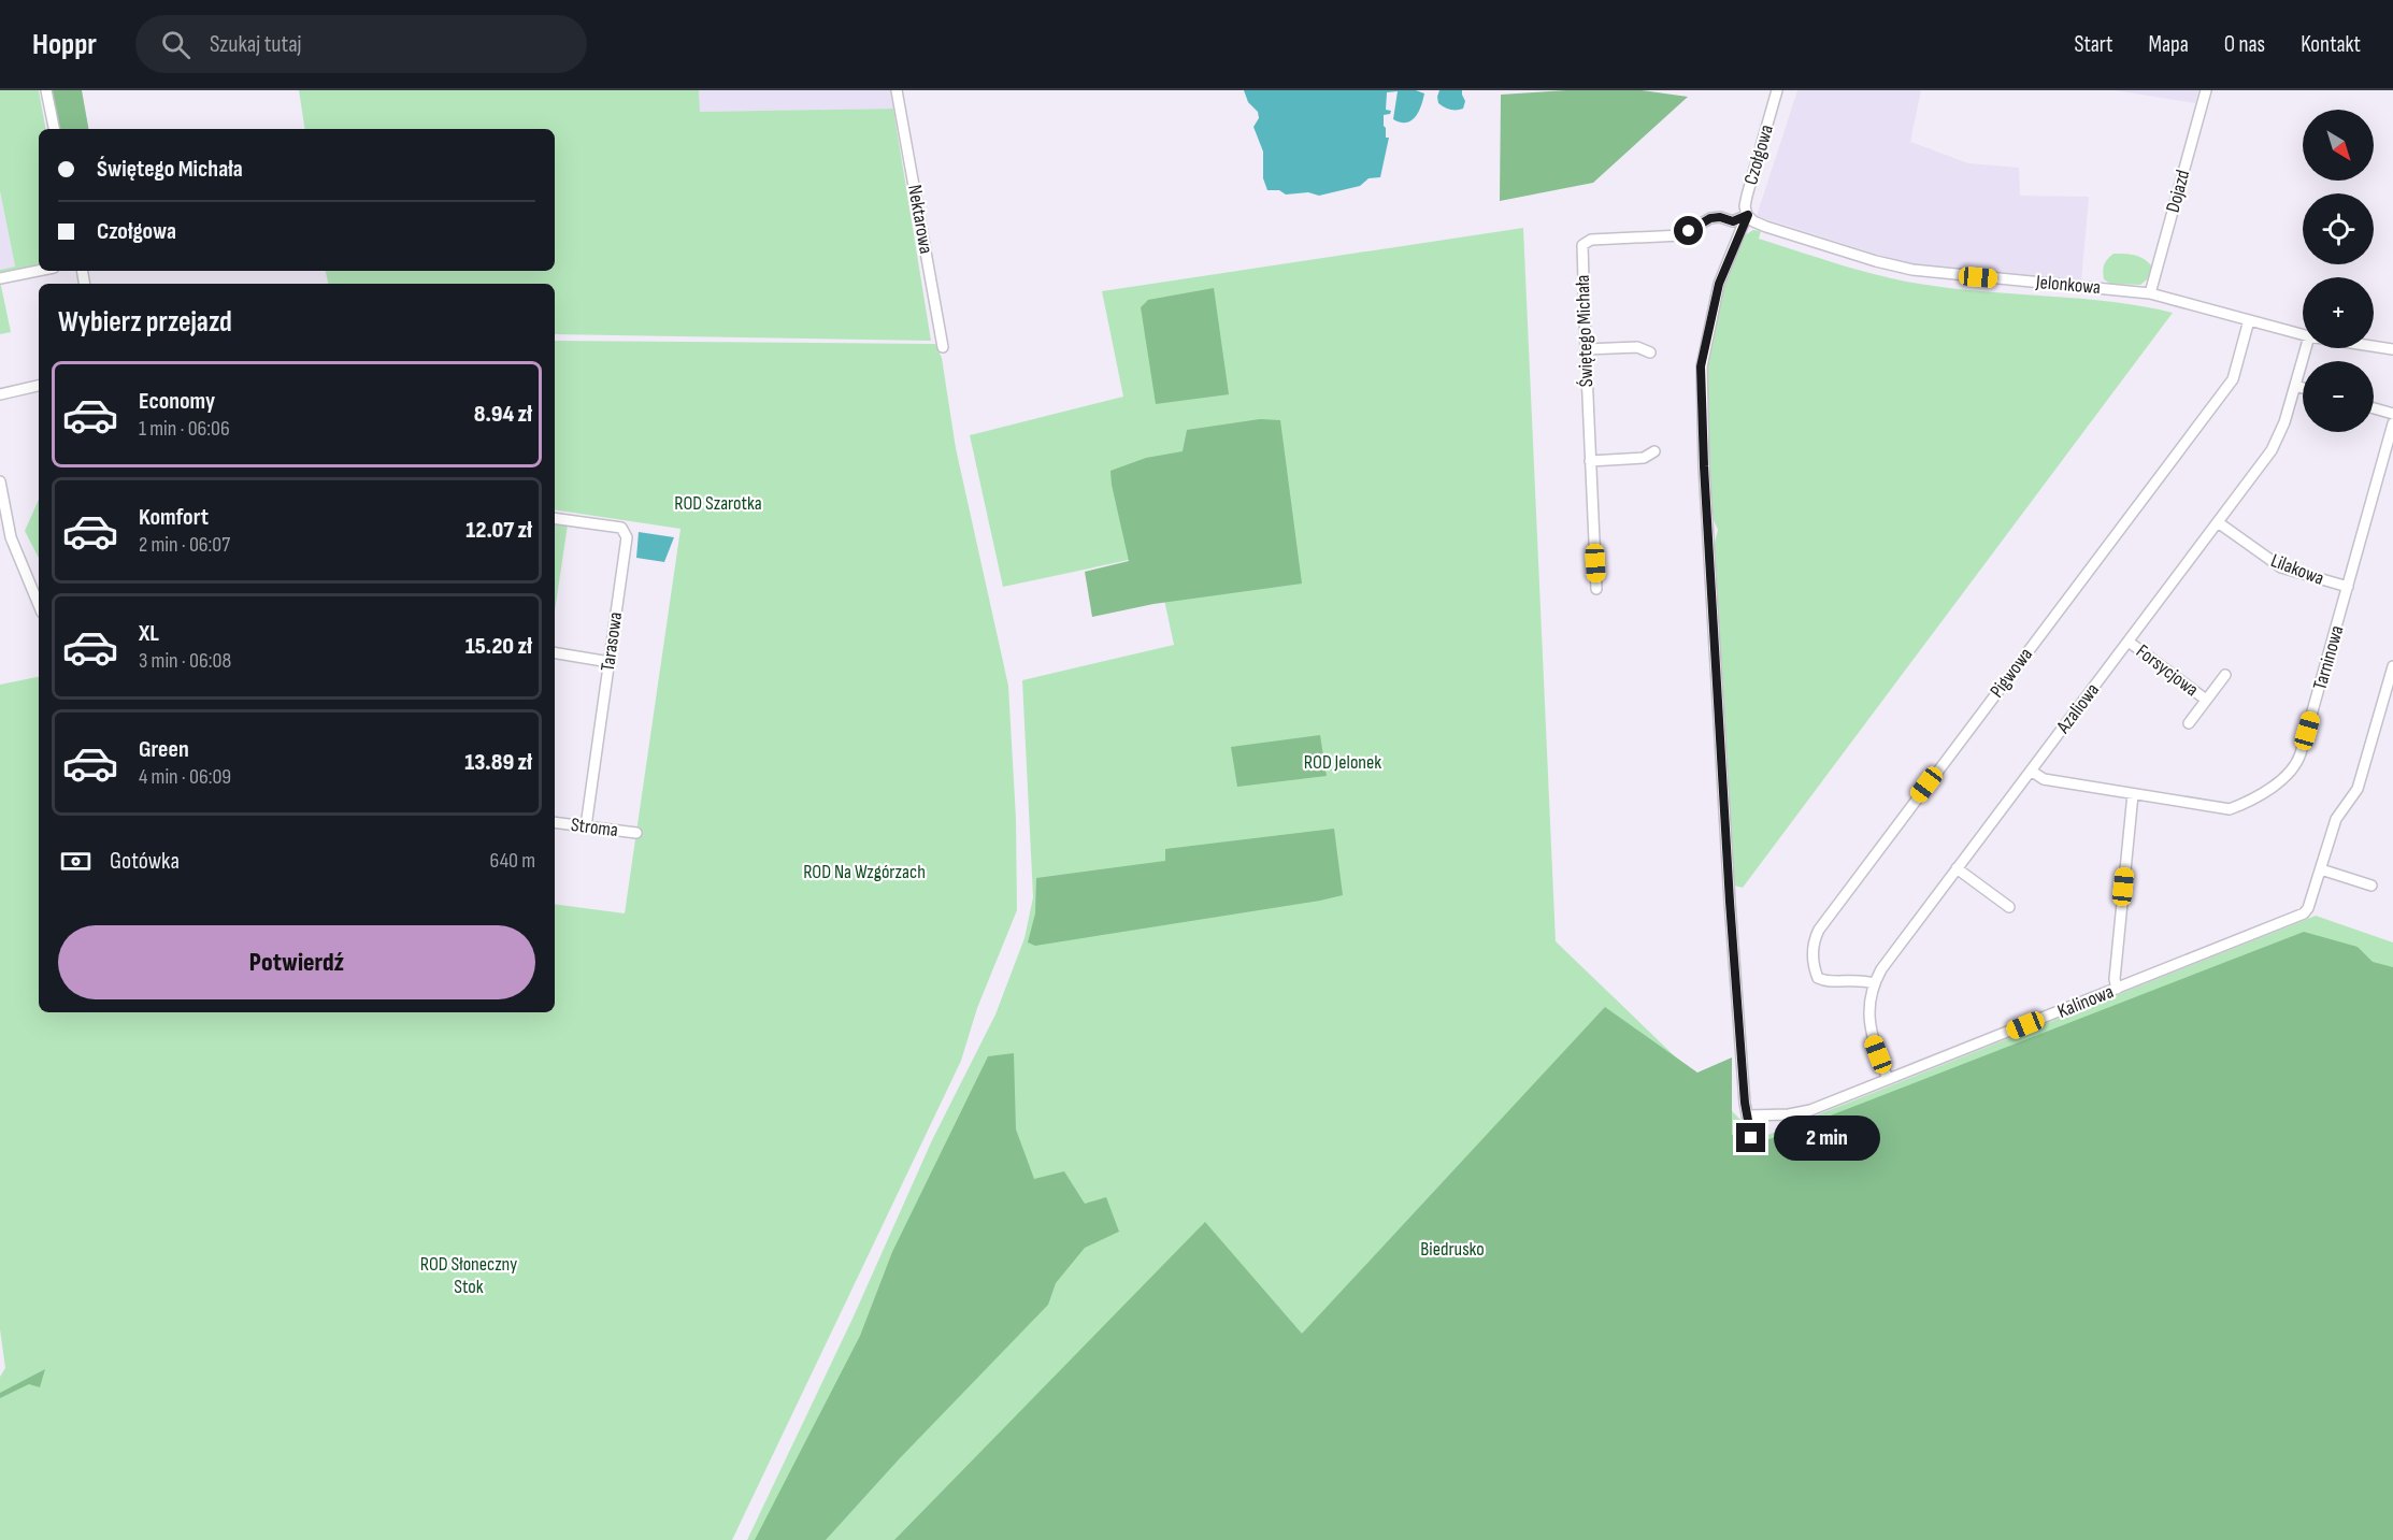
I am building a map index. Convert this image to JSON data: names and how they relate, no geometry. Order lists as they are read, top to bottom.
{
  "streets": {
    "street": [
      "Czołgowa",
      "Dojazd",
      "Nektarowa",
      "Jelonkowa",
      "Świętego Michała",
      "Lilakowa",
      "Tarasowa",
      "Tarninowa",
      "Forsycjowa",
      "Pigwowa",
      "Azaliowa",
      "Stroma",
      "Kalinowa"
    ]
  },
  "crossings": [
    ["Czołgowa", "Jelonkowa"],
    ["Czołgowa", "Świętego Michała"],
    ["Czołgowa", "Kalinowa"],
    ["Dojazd", "Jelonkowa"],
    ["Jelonkowa", "Świętego Michała"],
    ["Jelonkowa", "Pigwowa"],
    ["Lilakowa", "Tarninowa"],
    ["Lilakowa", "Azaliowa"],
    ["Tarasowa", "Stroma"],
    ["Tarninowa", "Azaliowa"],
    ["Forsycjowa", "Azaliowa"],
    ["Pigwowa", "Azaliowa"],
    ["Azaliowa", "Kalinowa"]
  ],
  "parks": [
    "ROD Szarotka",
    "ROD Jelonek",
    "ROD Na Wzgórzach",
    "Biedrusko",
    "ROD Słoneczny Stok"
  ],
  "north": "bottom right",
  "page": {
    "header": "Hoppr",
    "search": "Szukaj tutaj",
    "nav": [
      "Start",
      "Mapa",
      "O nas",
      "Kontakt"
    ],
    "map_buttons": ["+", "−"],
    "banner": ["Świętego Michała", "Czołgowa"],
    "heading": "Wybierz przejazd",
    "list": [
      {
        "name": "Economy",
        "note": "1 min · 06:06",
        "value": "8.94 zł"
      },
      {
        "name": "Komfort",
        "note": "2 min · 06:07",
        "value": "12.07 zł"
      },
      {
        "name": "XL",
        "note": "3 min · 06:08",
        "value": "15.20 zł"
      },
      {
        "name": "Green",
        "note": "4 min · 06:09",
        "value": "13.89 zł"
      }
    ],
    "pay": ["Gotówka", "640 m"],
    "buttons": "Potwierdź",
    "bubble": "2 min"
  }
}
